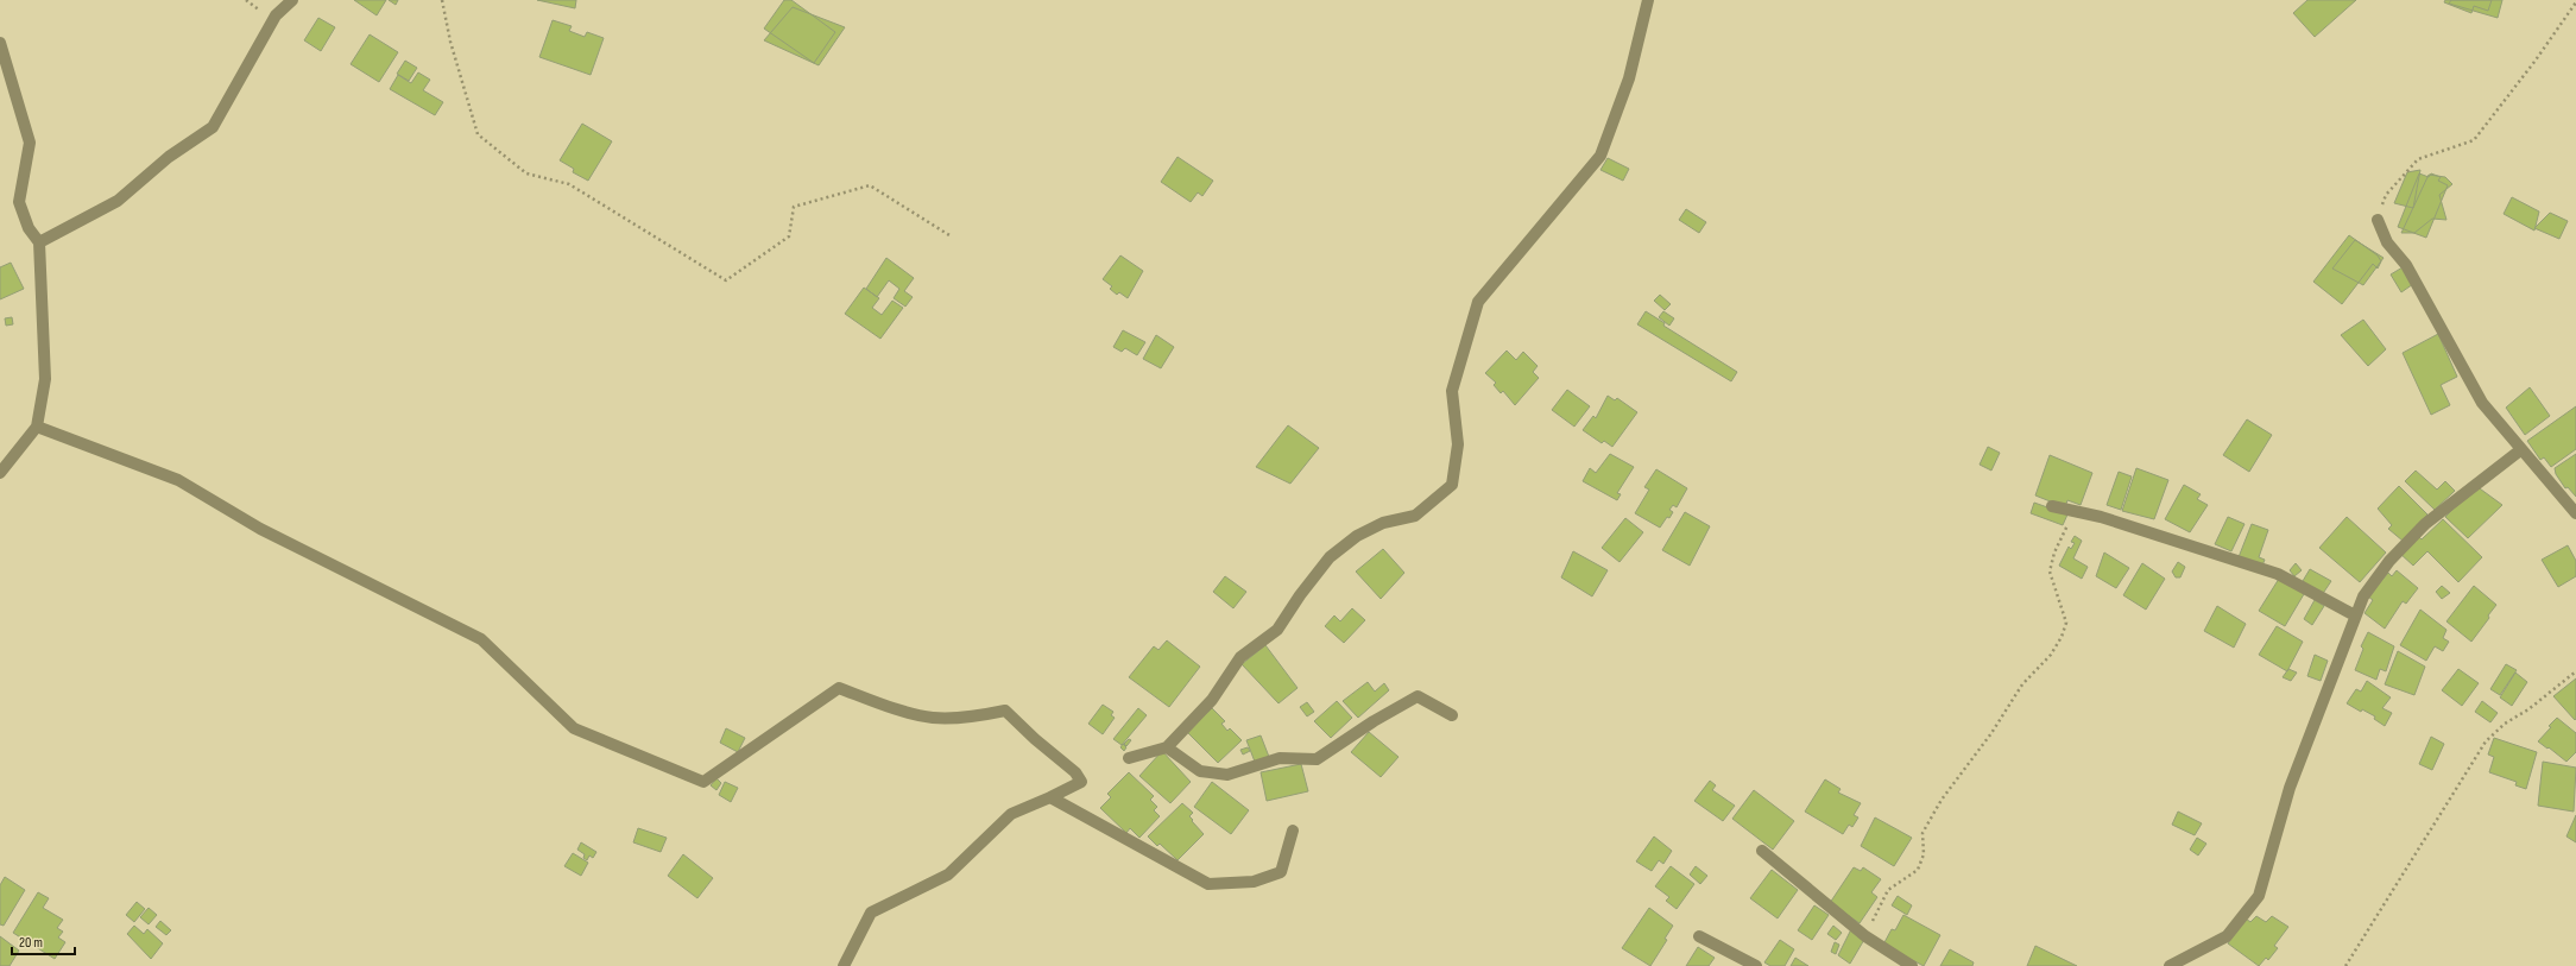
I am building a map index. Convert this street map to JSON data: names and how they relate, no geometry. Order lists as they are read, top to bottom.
{
  "scale_bar": "20 m"
}
